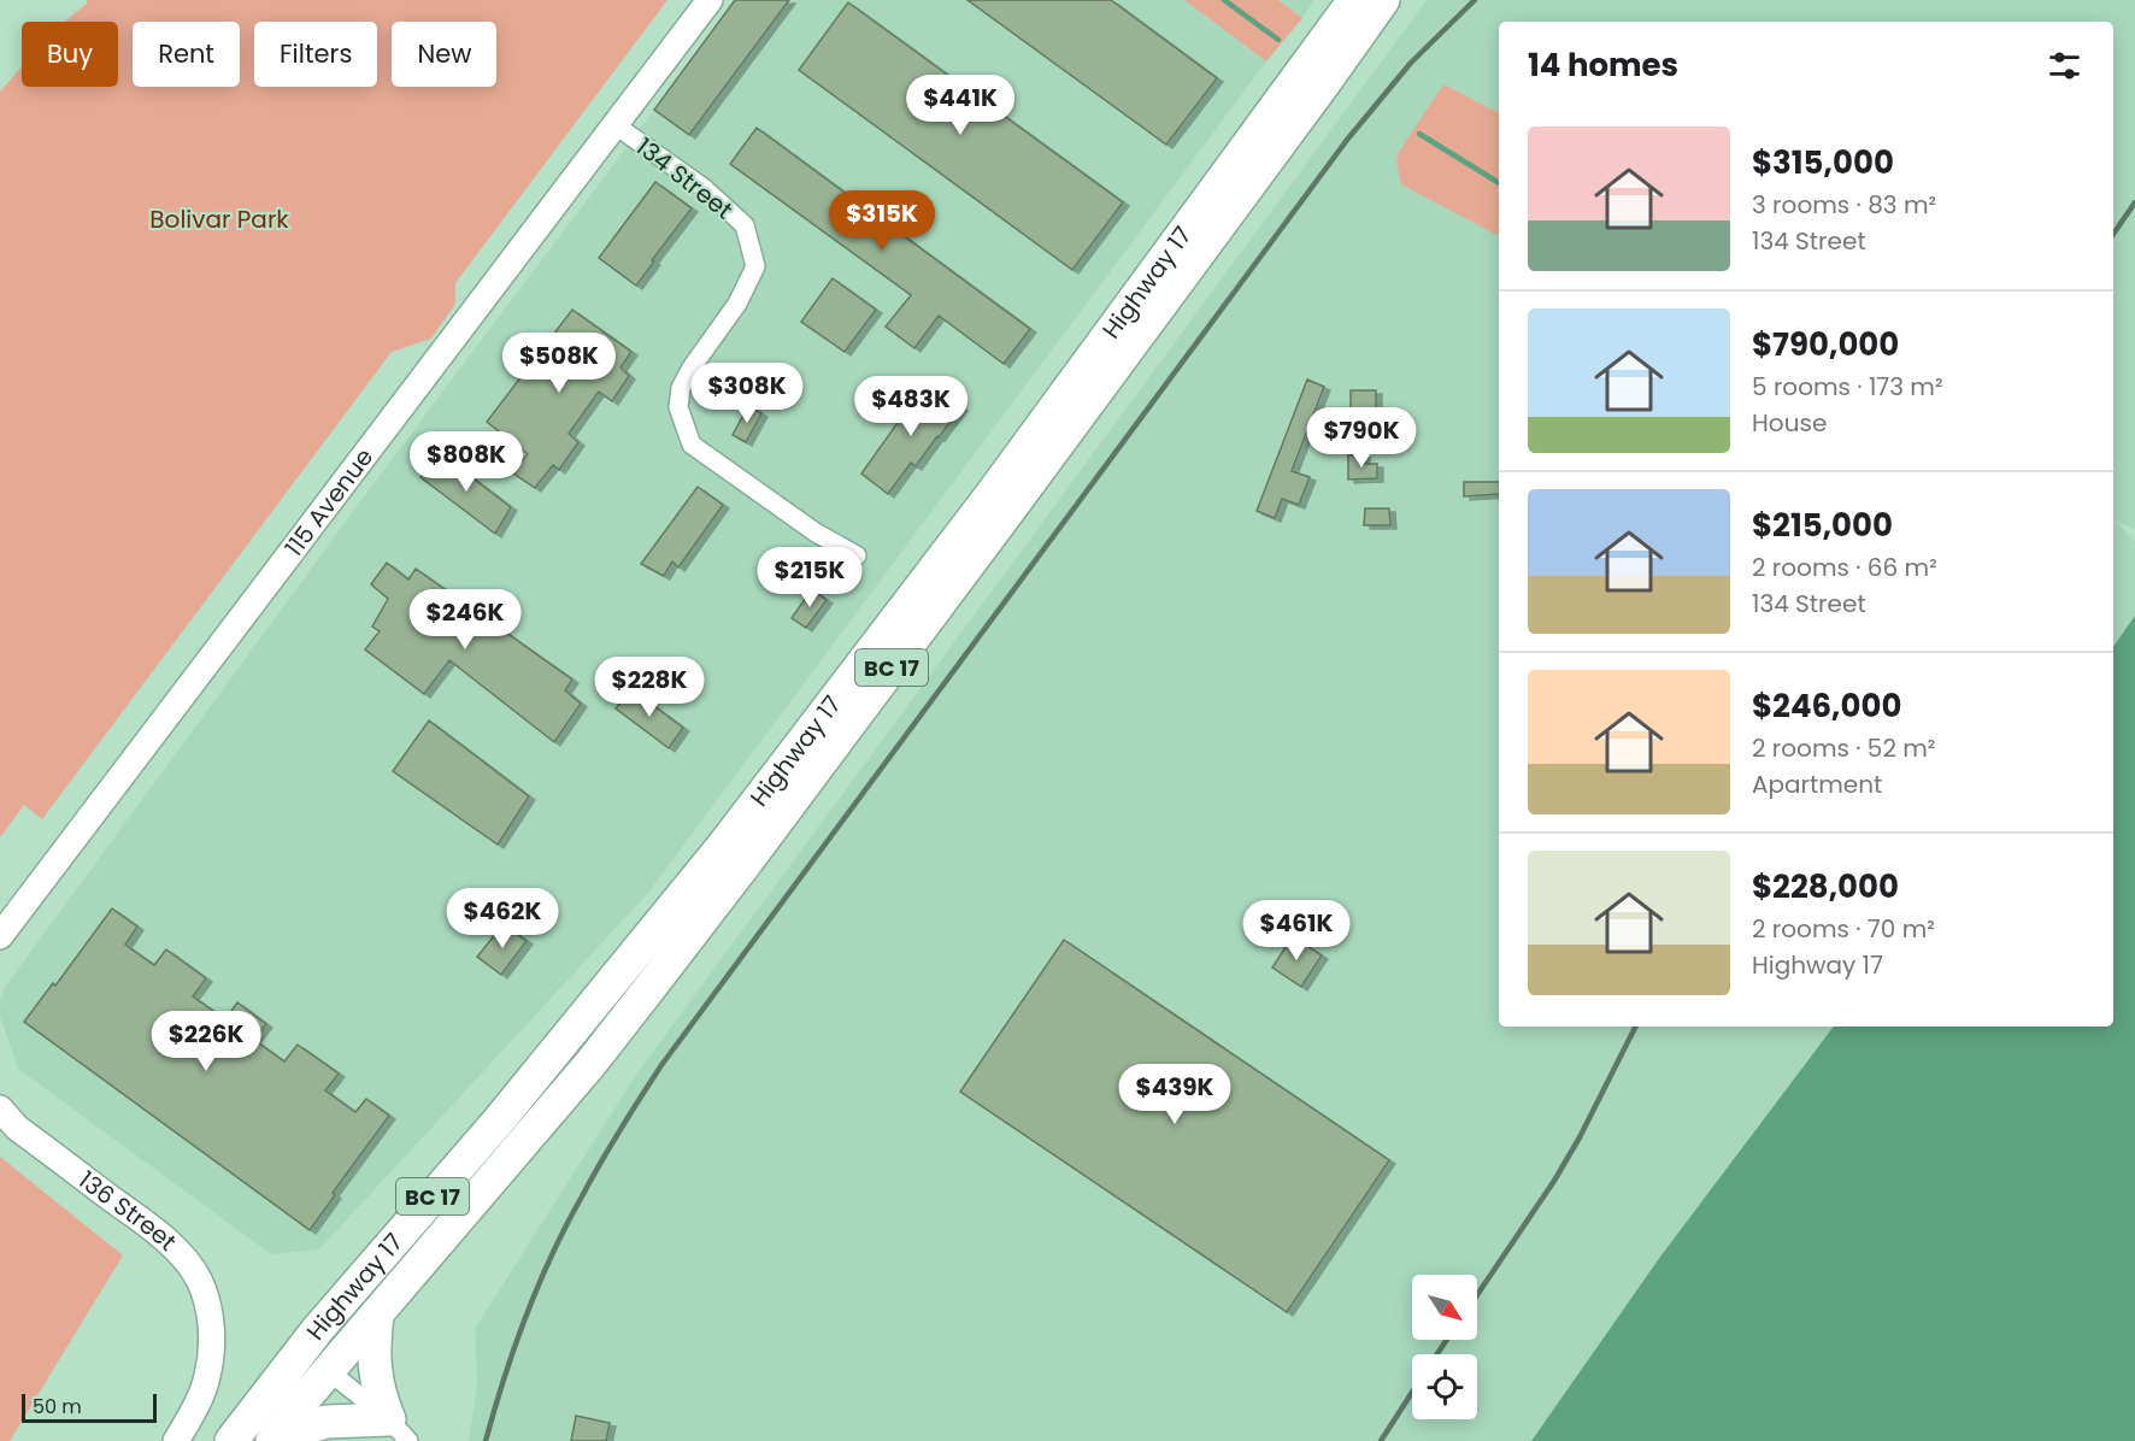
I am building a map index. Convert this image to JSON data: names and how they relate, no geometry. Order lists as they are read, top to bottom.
{
  "streets": {
    "highway": ["Highway 17", "BC 17"],
    "street": ["134 Street", "115 Avenue", "136 Street"]
  },
  "crossings": [
    ["134 Street", "115 Avenue"]
  ],
  "parks": ["Bolivar Park"],
  "scale_bar": "50 m",
  "north": "bottom right",
  "page": {
    "chip": [
      "Buy",
      "Rent",
      "Filters",
      "New"
    ],
    "heading": "14 homes",
    "price": [
      "$441K",
      "$315K",
      "$508K",
      "$308K",
      "$483K",
      "$790K",
      "$808K",
      "$215K",
      "$246K",
      "$228K",
      "$462K",
      "$461K",
      "$226K",
      "$439K"
    ],
    "list": [
      {
        "name": "$315,000",
        "note": "3 rooms · 83 m² · 134 Street"
      },
      {
        "name": "$790,000",
        "note": "5 rooms · 173 m² · House"
      },
      {
        "name": "$215,000",
        "note": "2 rooms · 66 m² · 134 Street"
      },
      {
        "name": "$246,000",
        "note": "2 rooms · 52 m² · Apartment"
      },
      {
        "name": "$228,000",
        "note": "2 rooms · 70 m² · Highway 17"
      }
    ],
    "scale": "50 m"
  }
}
